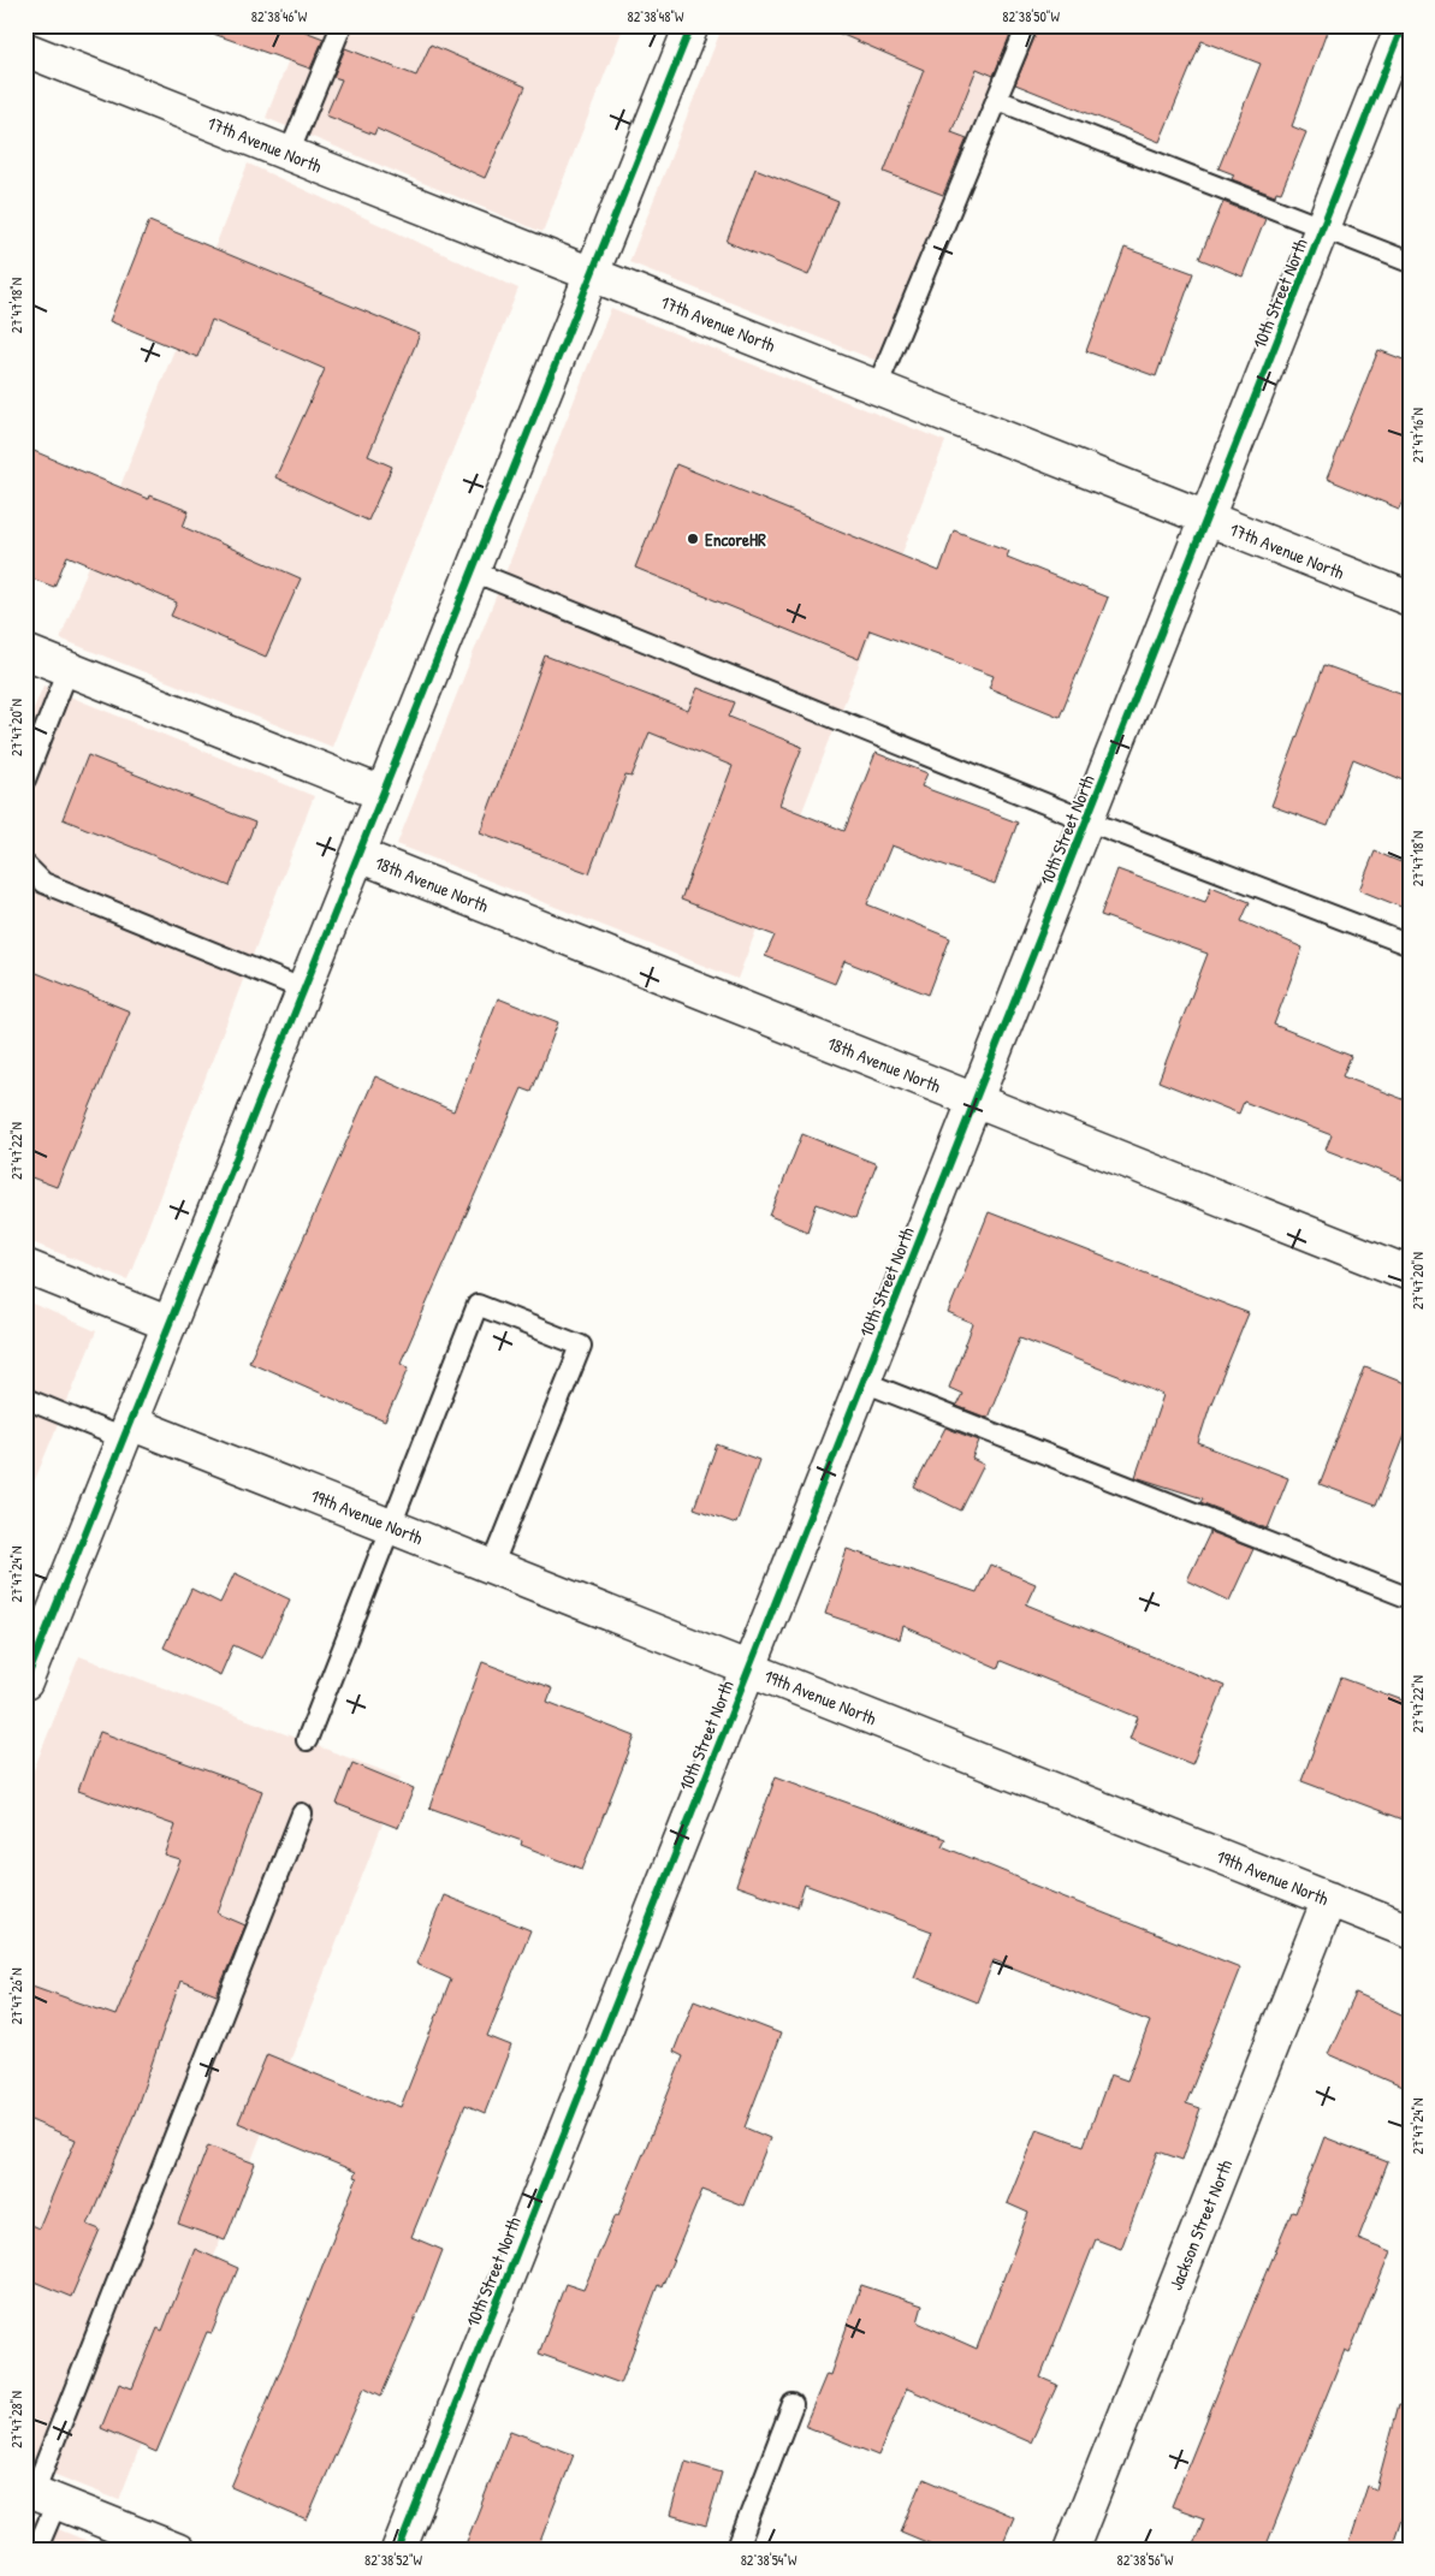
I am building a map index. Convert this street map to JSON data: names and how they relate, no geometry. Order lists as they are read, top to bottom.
{
  "streets": {
    "street": [
      "17th Avenue North",
      "10th Street North",
      "18th Avenue North",
      "19th Avenue North",
      "Jackson Street North"
    ]
  },
  "crossings": [
    ["17th Avenue North", "10th Street North"],
    ["10th Street North", "18th Avenue North"],
    ["10th Street North", "19th Avenue North"],
    ["19th Avenue North", "Jackson Street North"]
  ],
  "places": ["EncoreHR"],
  "coordinates": [
    "82°38'46\"W",
    "82°38'48\"W",
    "82°38'50\"W",
    "27°47'18\"N",
    "27°47'16\"N",
    "27°47'20\"N",
    "27°47'22\"N",
    "27°47'24\"N",
    "27°47'26\"N",
    "27°47'28\"N",
    "82°38'52\"W",
    "82°38'54\"W",
    "82°38'56\"W"
  ]
}
